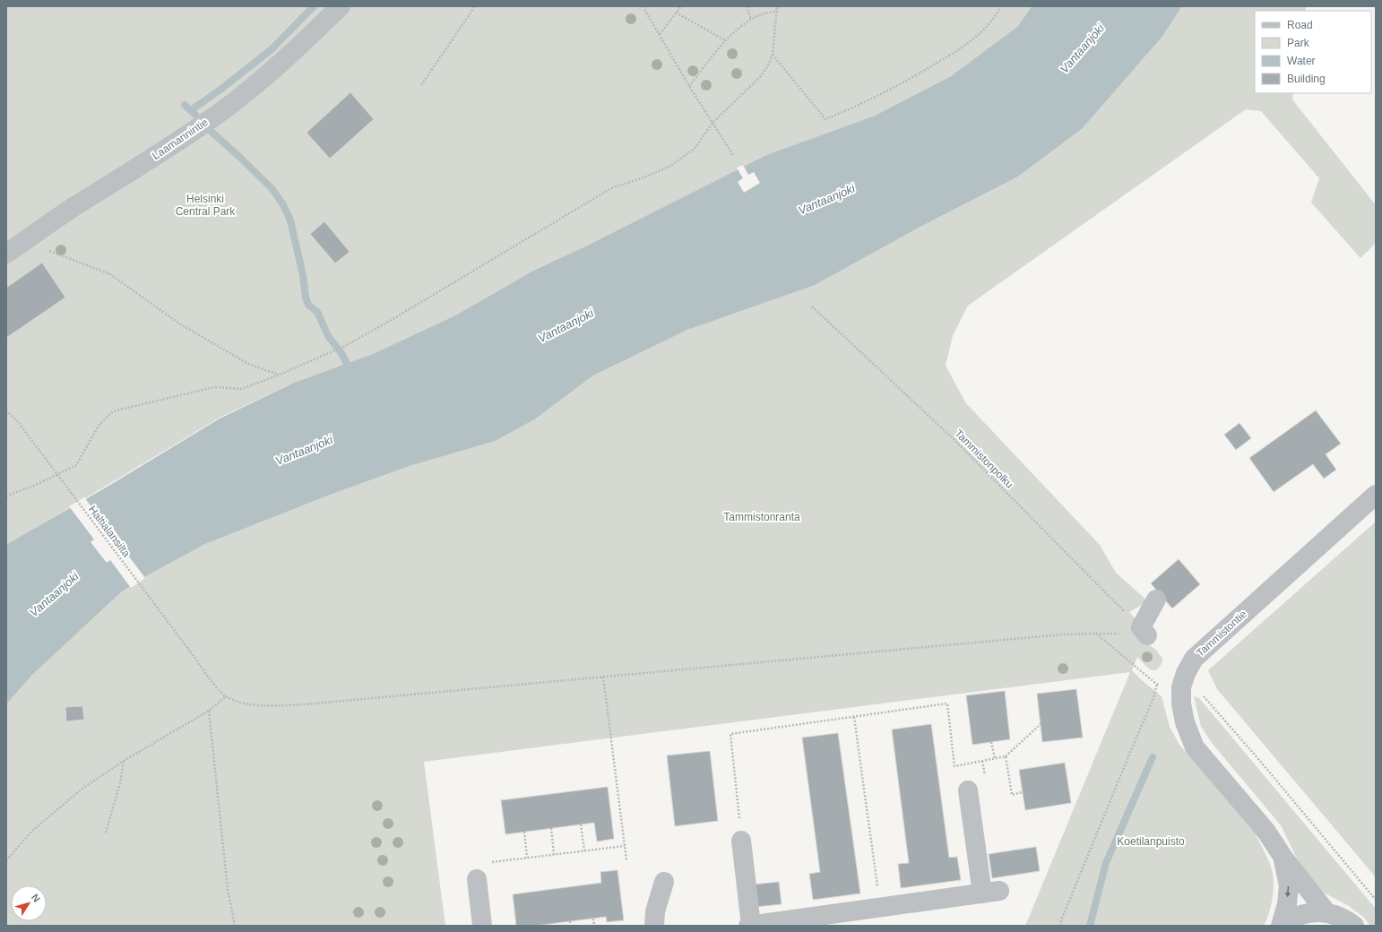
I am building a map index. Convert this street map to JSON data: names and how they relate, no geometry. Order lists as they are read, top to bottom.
{
  "streets": {
    "street": ["Laamannintie", "Tammistontie"],
    "path": ["Tammistonpolku", "Haltialansilta"]
  },
  "water": ["Vantaanjoki"],
  "parks": ["Helsinki Central Park", "Tammistonranta", "Koetilanpuisto"],
  "legend": [
    "Road",
    "Park",
    "Water",
    "Building"
  ],
  "north": "top right"
}
